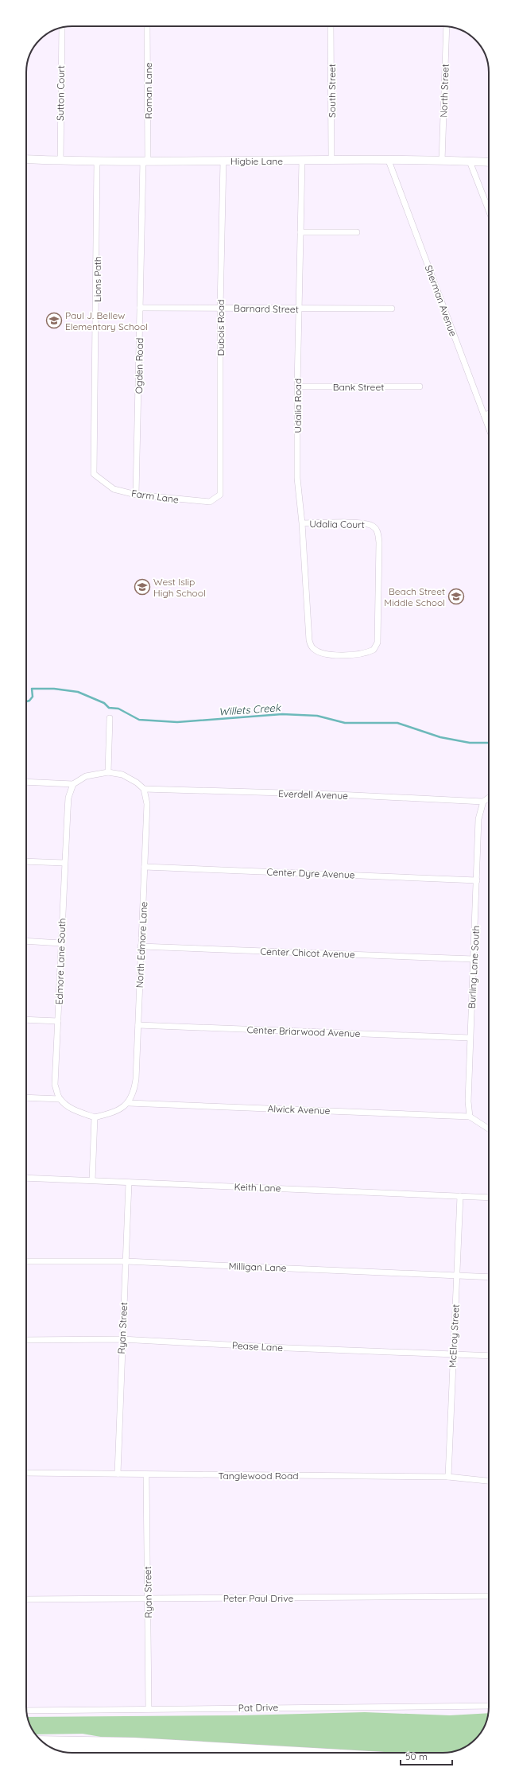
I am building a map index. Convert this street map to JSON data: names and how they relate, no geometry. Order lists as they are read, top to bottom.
{
  "streets": {
    "main road": ["Higbie Lane"],
    "street": [
      "Roman Lane",
      "South Street",
      "North Street",
      "Sutton Court",
      "Lions Path",
      "Sherman Avenue",
      "Barnard Street",
      "Dubois Road",
      "Ogden Road",
      "Bank Street",
      "Udalia Road",
      "Farm Lane",
      "Udalia Court",
      "Everdell Avenue",
      "Center Dyre Avenue",
      "North Edmore Lane",
      "Center Chicot Avenue",
      "Edmore Lane South",
      "Burling Lane South",
      "Center Briarwood Avenue",
      "Alwick Avenue",
      "Keith Lane",
      "Milligan Lane",
      "Ryan Street",
      "McElroy Street",
      "Pease Lane",
      "Tanglewood Road",
      "Peter Paul Drive",
      "Pat Drive"
    ]
  },
  "crossings": [
    ["Roman Lane", "Higbie Lane"],
    ["Roman Lane", "Ogden Road"],
    ["South Street", "Higbie Lane"],
    ["North Street", "Higbie Lane"],
    ["Sutton Court", "Higbie Lane"],
    ["Higbie Lane", "Lions Path"],
    ["Higbie Lane", "Sherman Avenue"],
    ["Higbie Lane", "Dubois Road"],
    ["Higbie Lane", "Ogden Road"],
    ["Higbie Lane", "Udalia Road"],
    ["Lions Path", "Farm Lane"],
    ["Barnard Street", "Dubois Road"],
    ["Barnard Street", "Ogden Road"],
    ["Barnard Street", "Udalia Road"],
    ["Dubois Road", "Farm Lane"],
    ["Ogden Road", "Farm Lane"],
    ["Bank Street", "Udalia Road"],
    ["Udalia Road", "Udalia Court"],
    ["Everdell Avenue", "North Edmore Lane"],
    ["Everdell Avenue", "Burling Lane South"],
    ["Center Dyre Avenue", "North Edmore Lane"],
    ["Center Dyre Avenue", "Burling Lane South"],
    ["North Edmore Lane", "Center Chicot Avenue"],
    ["North Edmore Lane", "Center Briarwood Avenue"],
    ["North Edmore Lane", "Alwick Avenue"],
    ["Center Chicot Avenue", "Burling Lane South"],
    ["Burling Lane South", "Center Briarwood Avenue"],
    ["Burling Lane South", "Alwick Avenue"],
    ["Keith Lane", "Ryan Street"],
    ["Keith Lane", "McElroy Street"],
    ["Milligan Lane", "Ryan Street"],
    ["Milligan Lane", "McElroy Street"],
    ["Ryan Street", "Pease Lane"],
    ["Ryan Street", "Tanglewood Road"],
    ["Ryan Street", "Peter Paul Drive"],
    ["Ryan Street", "Pat Drive"],
    ["McElroy Street", "Pease Lane"],
    ["McElroy Street", "Tanglewood Road"]
  ],
  "water": ["Willets Creek"],
  "places": {
    "school or university": ["Paul J. Bellew Elementary School", "West Islip High School", "Beach Street Middle School"]
  },
  "scale_bar": "50 m"
}
